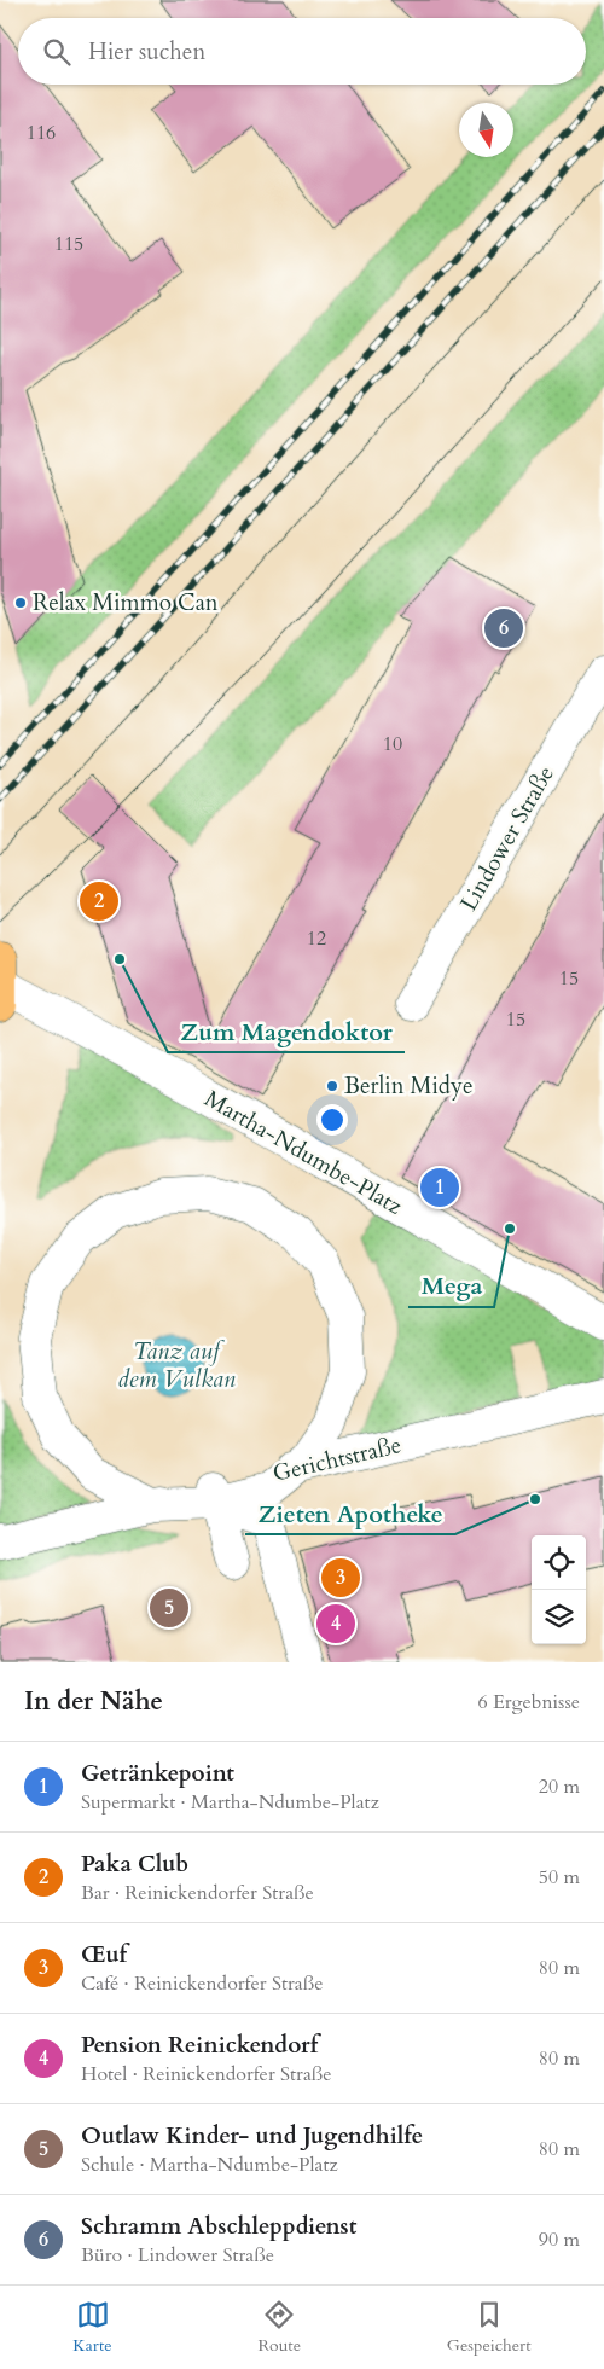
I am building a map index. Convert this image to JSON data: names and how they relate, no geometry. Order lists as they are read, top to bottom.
{
  "streets": {
    "street": ["Lindower Straße", "Martha-Ndumbe-Platz", "Gerichtstraße"]
  },
  "water": ["Tanz auf dem Vulkan"],
  "places": [
    "Relax Mimmo Can",
    "Zum Magendoktor",
    "Berlin Midye",
    "Mega",
    "Zieten Apotheke"
  ],
  "house_numbers": [
    "116",
    "115",
    "10",
    "12",
    "15",
    "15"
  ],
  "north": "bottom",
  "page": {
    "search": "Hier suchen",
    "pins": [
      "6",
      "2",
      "1",
      "3",
      "5",
      "4"
    ],
    "heading": ["In der Nähe", "6 Ergebnisse"],
    "list": [
      {
        "mark": "1",
        "name": "Getränkepoint",
        "note": "Supermarkt · Martha-Ndumbe-Platz",
        "value": "20 m"
      },
      {
        "mark": "2",
        "name": "Paka Club",
        "note": "Bar · Reinickendorfer Straße",
        "value": "50 m"
      },
      {
        "mark": "3",
        "name": "Œuf",
        "note": "Café · Reinickendorfer Straße",
        "value": "80 m"
      },
      {
        "mark": "4",
        "name": "Pension Reinickendorf",
        "note": "Hotel · Reinickendorfer Straße",
        "value": "80 m"
      },
      {
        "mark": "5",
        "name": "Outlaw Kinder- und Jugendhilfe",
        "note": "Schule · Martha-Ndumbe-Platz",
        "value": "80 m"
      },
      {
        "mark": "6",
        "name": "Schramm Abschleppdienst",
        "note": "Büro · Lindower Straße",
        "value": "90 m"
      }
    ],
    "nav": ["Karte", "Route", "Gespeichert"]
  }
}
